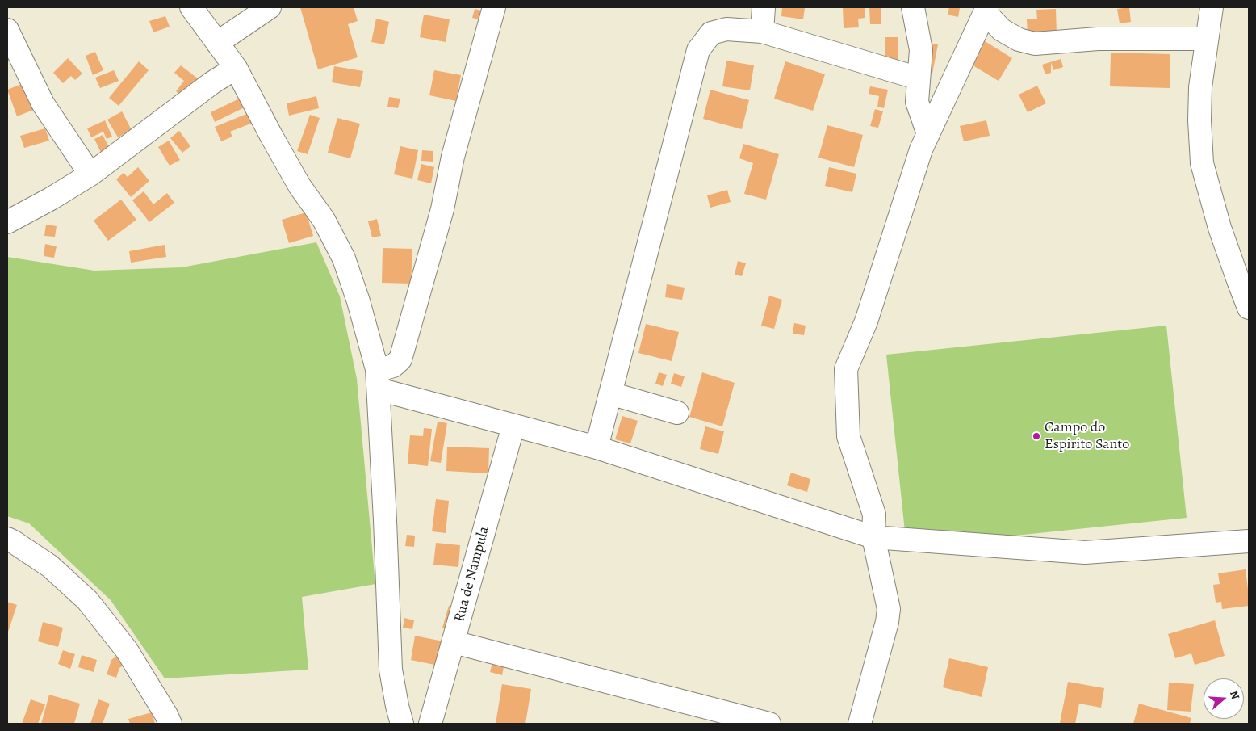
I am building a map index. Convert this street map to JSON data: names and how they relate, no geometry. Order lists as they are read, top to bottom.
{
  "streets": {
    "street": ["Rua de Nampula"]
  },
  "places": ["Campo do Espirito Santo"],
  "north": "right"
}
